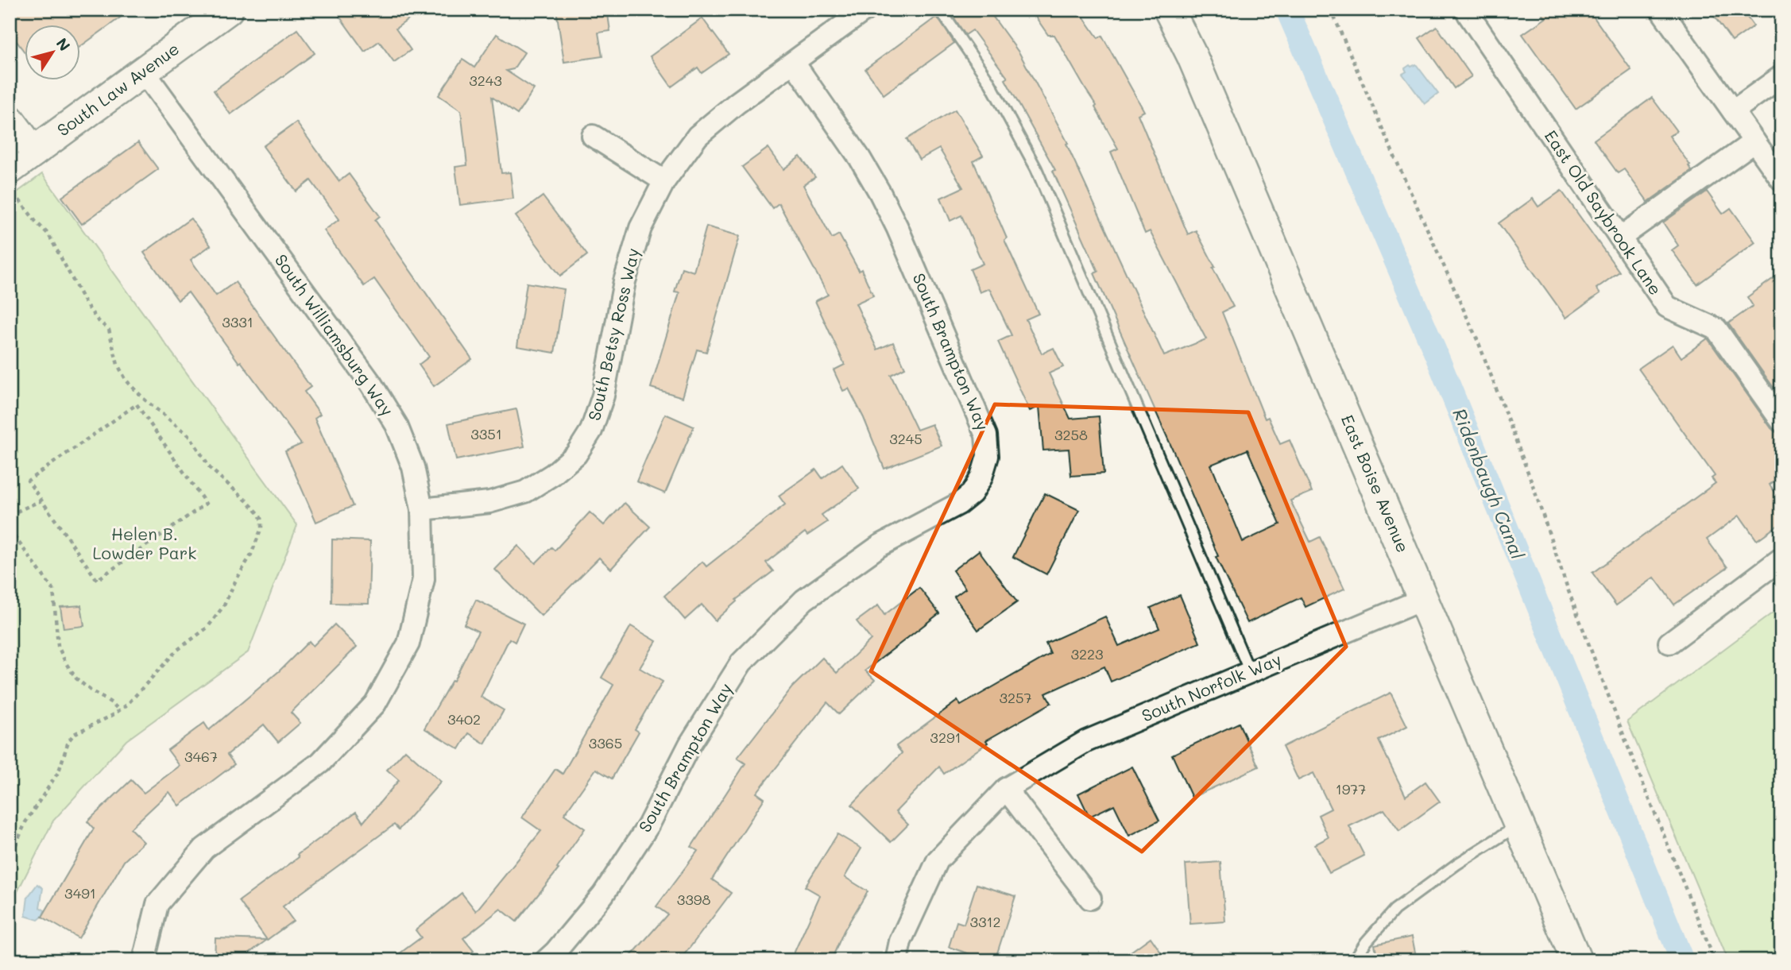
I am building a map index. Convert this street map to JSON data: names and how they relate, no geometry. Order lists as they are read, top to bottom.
{
  "streets": {
    "street": [
      "South Law Avenue",
      "East Old Saybrook Lane",
      "South Betsy Ross Way",
      "South Williamsburg Way",
      "South Brampton Way",
      "East Boise Avenue",
      "South Norfolk Way"
    ]
  },
  "crossings": [
    ["South Law Avenue", "South Williamsburg Way"],
    ["South Betsy Ross Way", "South Williamsburg Way"],
    ["South Betsy Ross Way", "South Brampton Way"],
    ["East Boise Avenue", "South Norfolk Way"]
  ],
  "water": ["Ridenbaugh Canal"],
  "parks": ["Helen B. Lowder Park"],
  "house_numbers": [
    "3243",
    "3331",
    "3351",
    "3258",
    "3245",
    "3223",
    "3257",
    "3402",
    "3291",
    "3365",
    "3467",
    "1977",
    "3491",
    "3398",
    "3312"
  ],
  "north": "top right"
}
